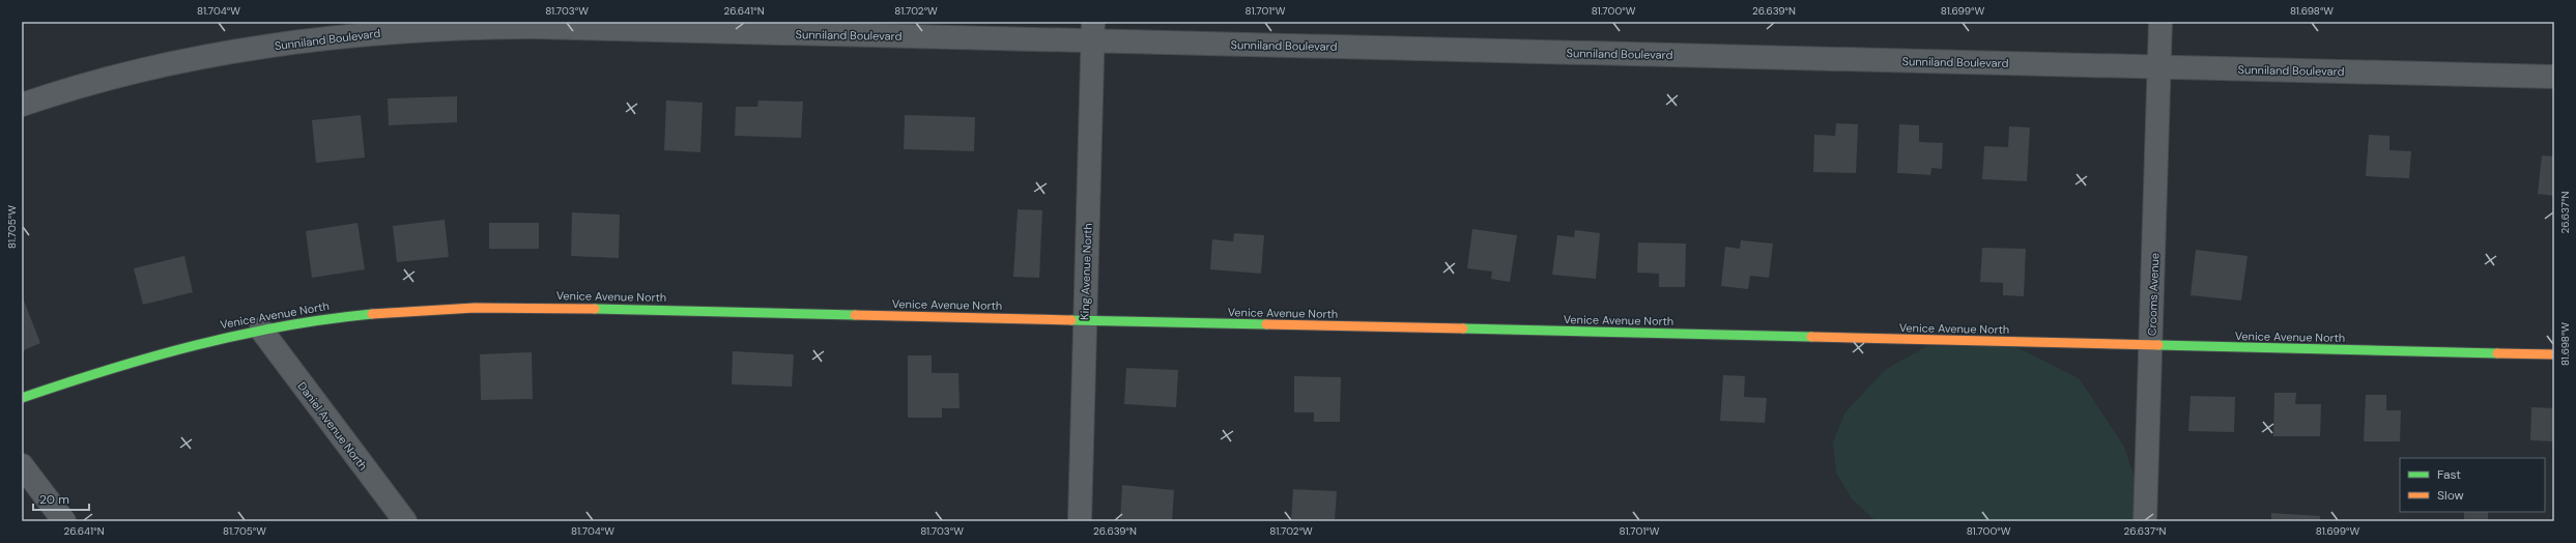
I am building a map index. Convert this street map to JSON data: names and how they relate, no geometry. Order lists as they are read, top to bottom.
{
  "streets": {
    "street": [
      "Sunniland Boulevard",
      "King Avenue North",
      "Crooms Avenue",
      "Venice Avenue North",
      "Daniel Avenue North"
    ]
  },
  "crossings": [
    ["Sunniland Boulevard", "King Avenue North"],
    ["Sunniland Boulevard", "Crooms Avenue"],
    ["King Avenue North", "Venice Avenue North"],
    ["Crooms Avenue", "Venice Avenue North"],
    ["Venice Avenue North", "Daniel Avenue North"]
  ],
  "legend": ["Fast", "Slow"],
  "scale_bar": "20 m",
  "coordinates": [
    "81.704°W",
    "81.703°W",
    "26.641°N",
    "81.702°W",
    "81.701°W",
    "81.700°W",
    "26.639°N",
    "81.699°W",
    "81.698°W",
    "26.637°N",
    "81.705°W"
  ]
}
